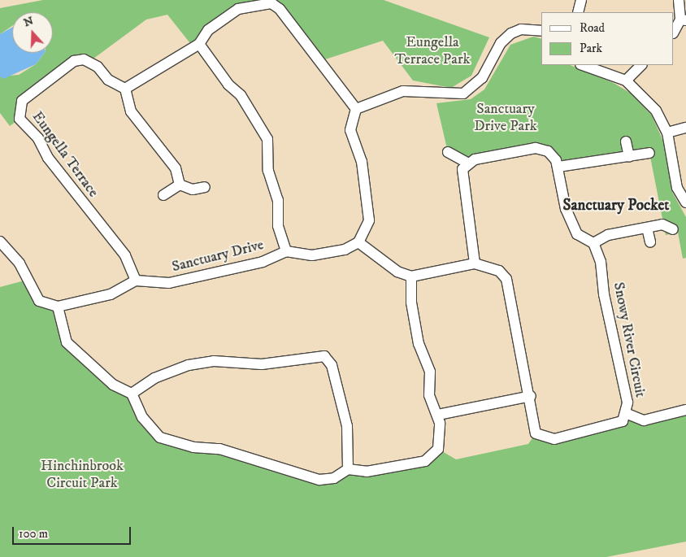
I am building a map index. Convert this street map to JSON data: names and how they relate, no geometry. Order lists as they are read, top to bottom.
{
  "streets": {
    "street": ["Eungella Terrace", "Sanctuary Drive", "Snowy River Circuit"]
  },
  "crossings": [
    ["Eungella Terrace", "Sanctuary Drive"]
  ],
  "districts": ["Sanctuary Pocket"],
  "parks": ["Eungella Terrace Park", "Sanctuary Drive Park", "Hinchinbrook Circuit Park"],
  "legend": ["Road", "Park"],
  "scale_bar": "100 m",
  "north": "top"
}
